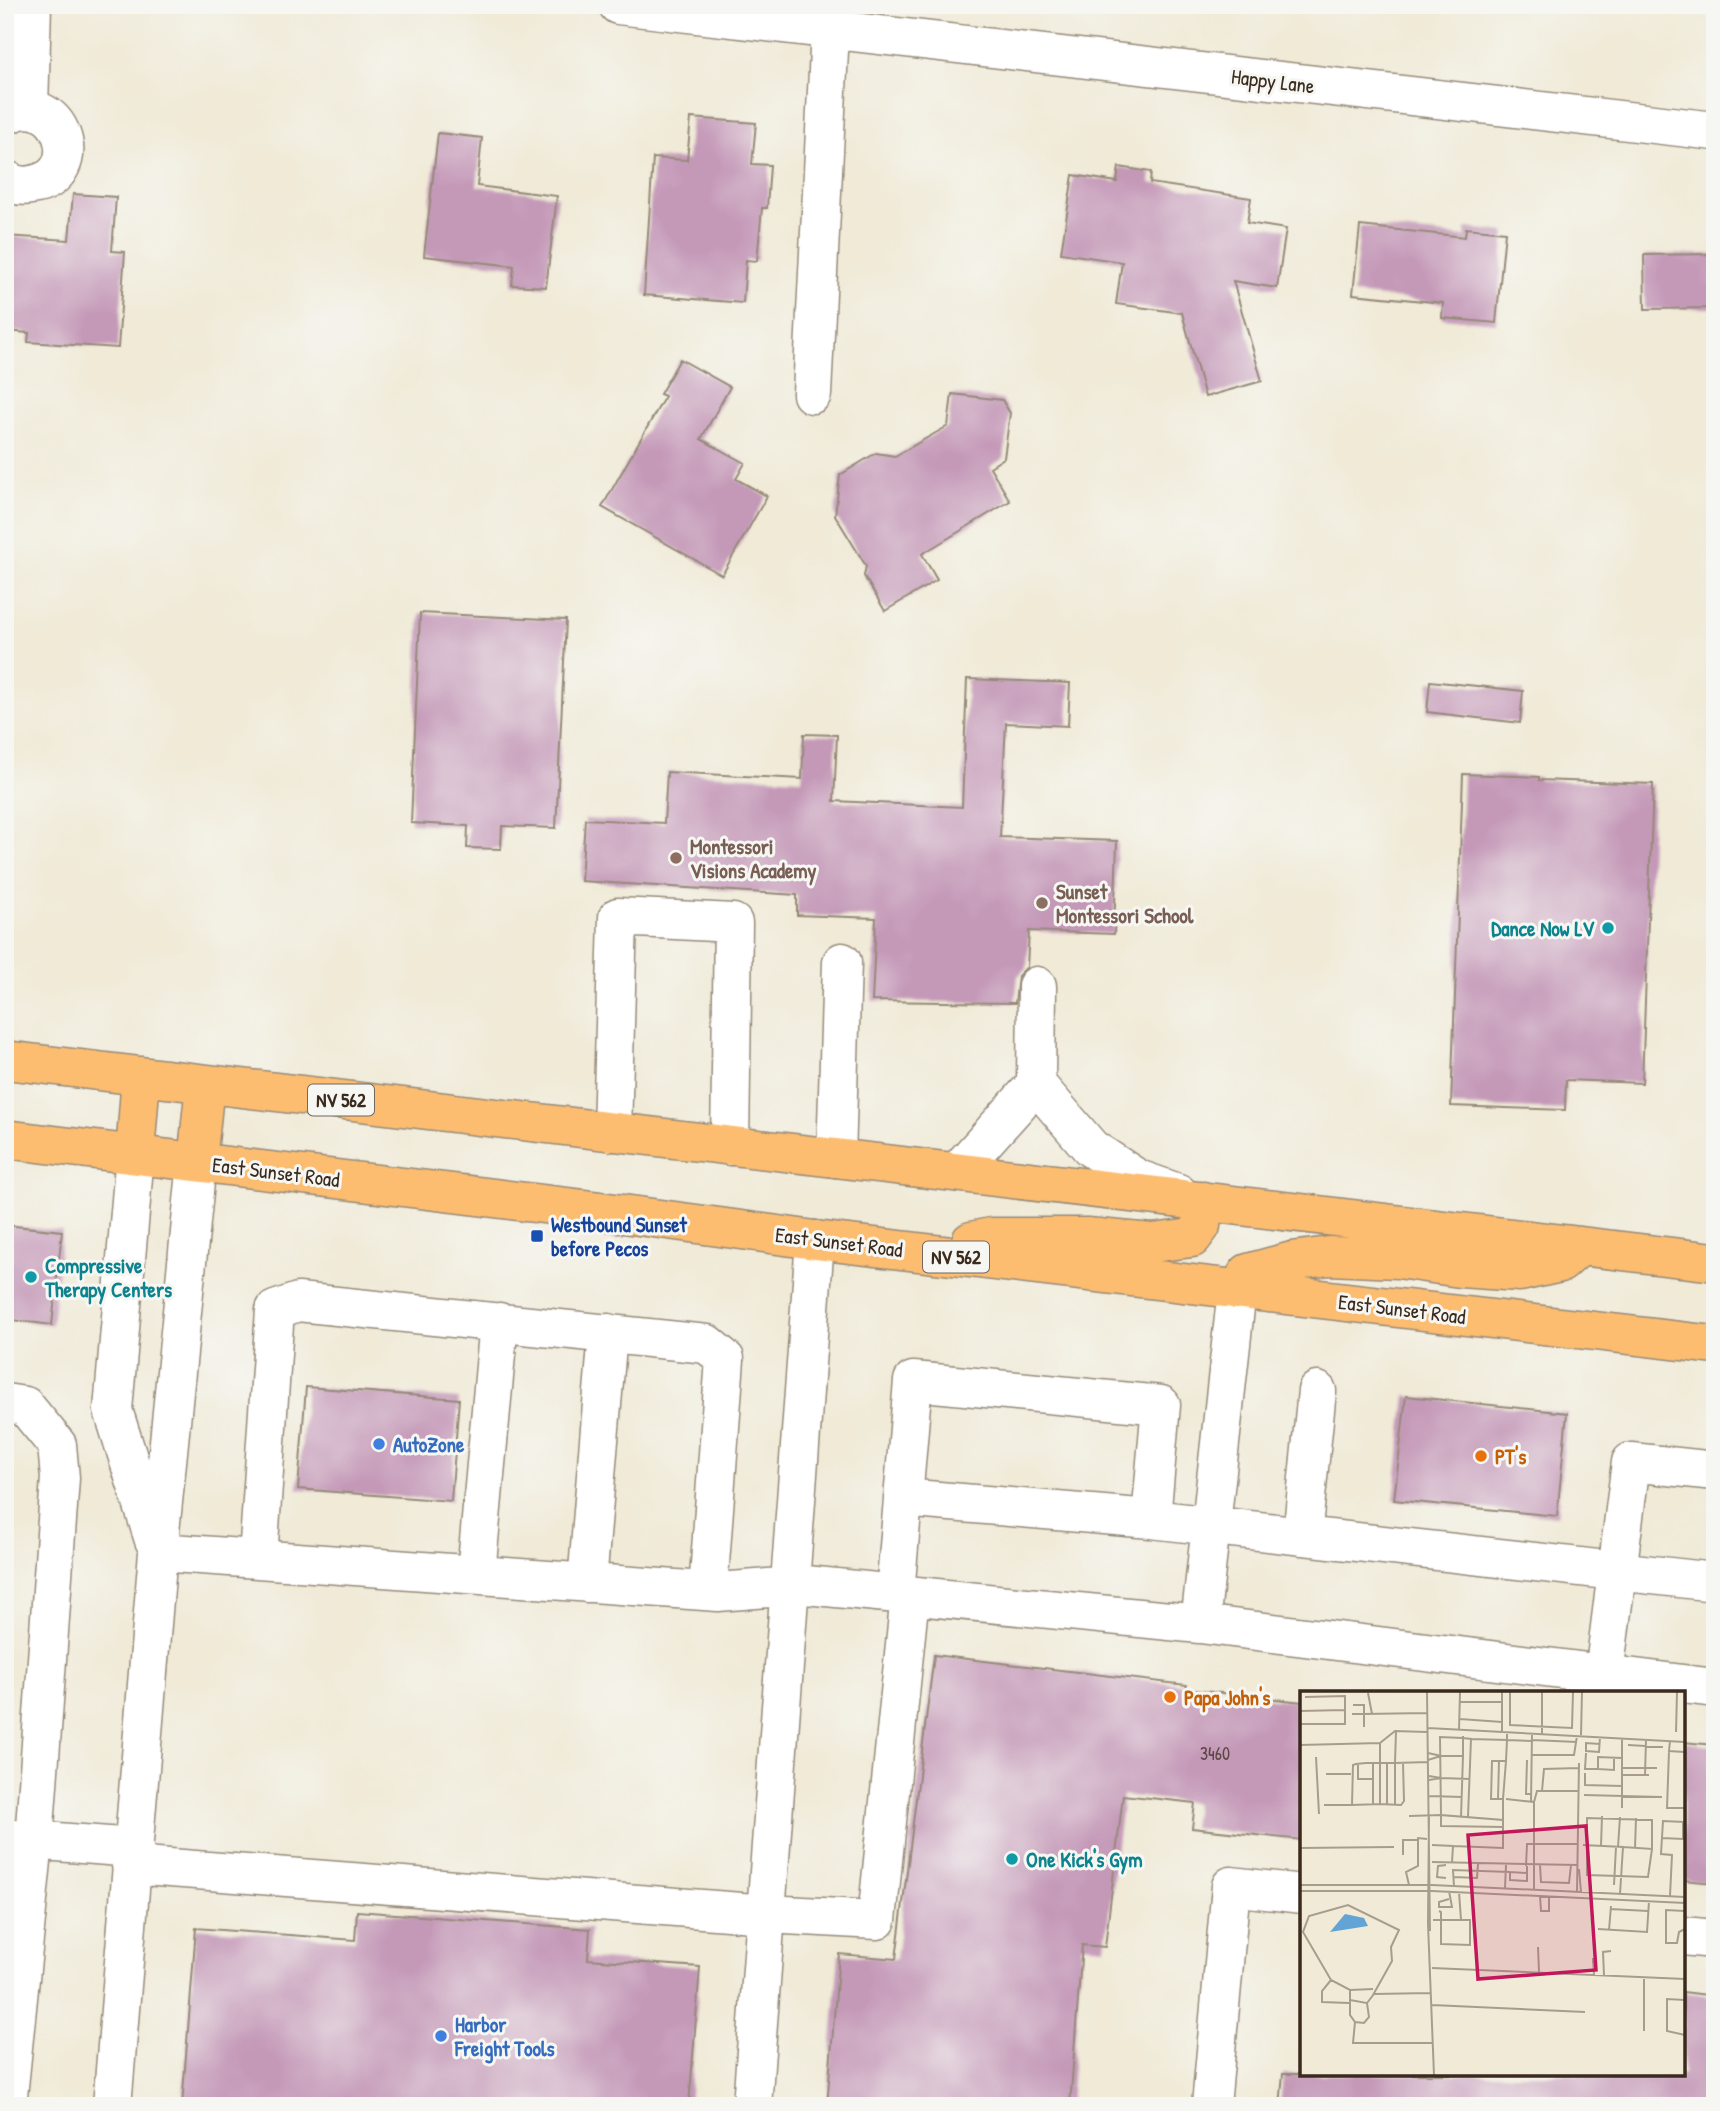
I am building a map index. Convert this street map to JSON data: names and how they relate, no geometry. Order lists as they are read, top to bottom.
{
  "streets": {
    "main road": ["NV 562", "East Sunset Road"],
    "street": ["Happy Lane"]
  },
  "places": {
    "other": [
      "Montessori Visions Academy",
      "Sunset Montessori School",
      "Dance Now LV",
      "Compressive Therapy Centers",
      "AutoZone",
      "PT's",
      "Papa John's",
      "One Kick's Gym",
      "Harbor Freight Tools"
    ],
    "transit": ["Westbound Sunset before Pecos"]
  },
  "house_numbers": ["3460"]
}
